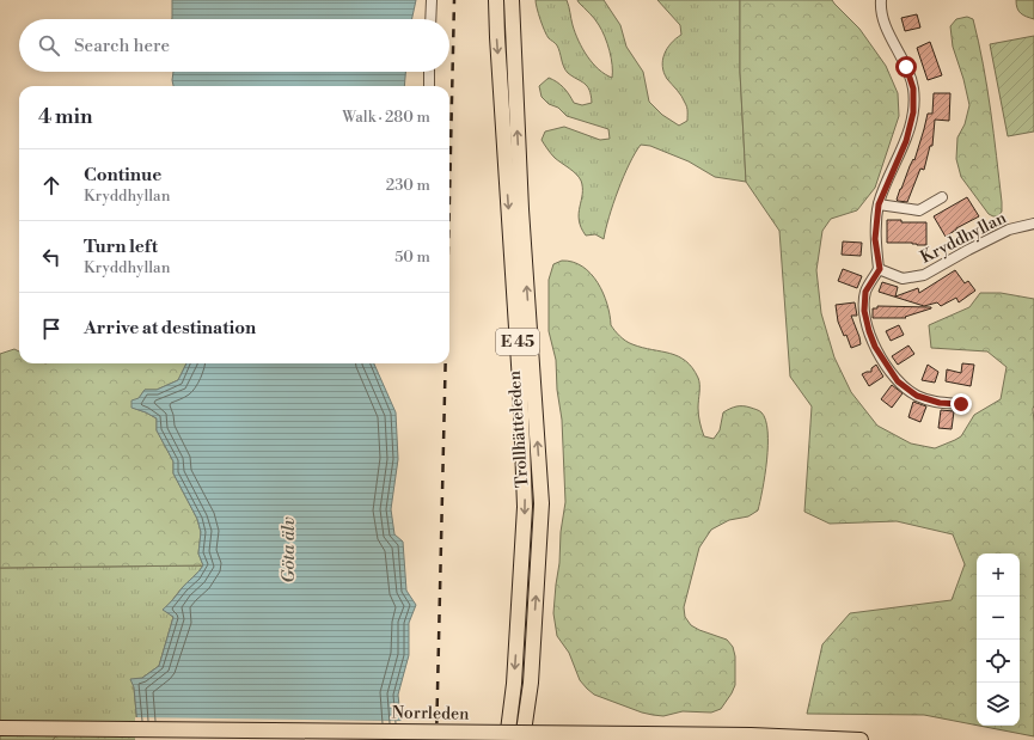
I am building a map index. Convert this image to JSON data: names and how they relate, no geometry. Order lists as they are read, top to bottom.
{
  "streets": {
    "highway": ["E 45", "Trollhätteleden", "Norrleden"],
    "street": ["Kryddhyllan"]
  },
  "water": ["Göta älv"],
  "page": {
    "search": "Search here",
    "heading": ["4 min", "Walk · 280 m"],
    "list": [
      ["Continue", "Kryddhyllan", "230 m"],
      ["Turn left", "Kryddhyllan", "50 m"],
      "Arrive at destination"
    ],
    "map_buttons": ["+", "−"]
  }
}
